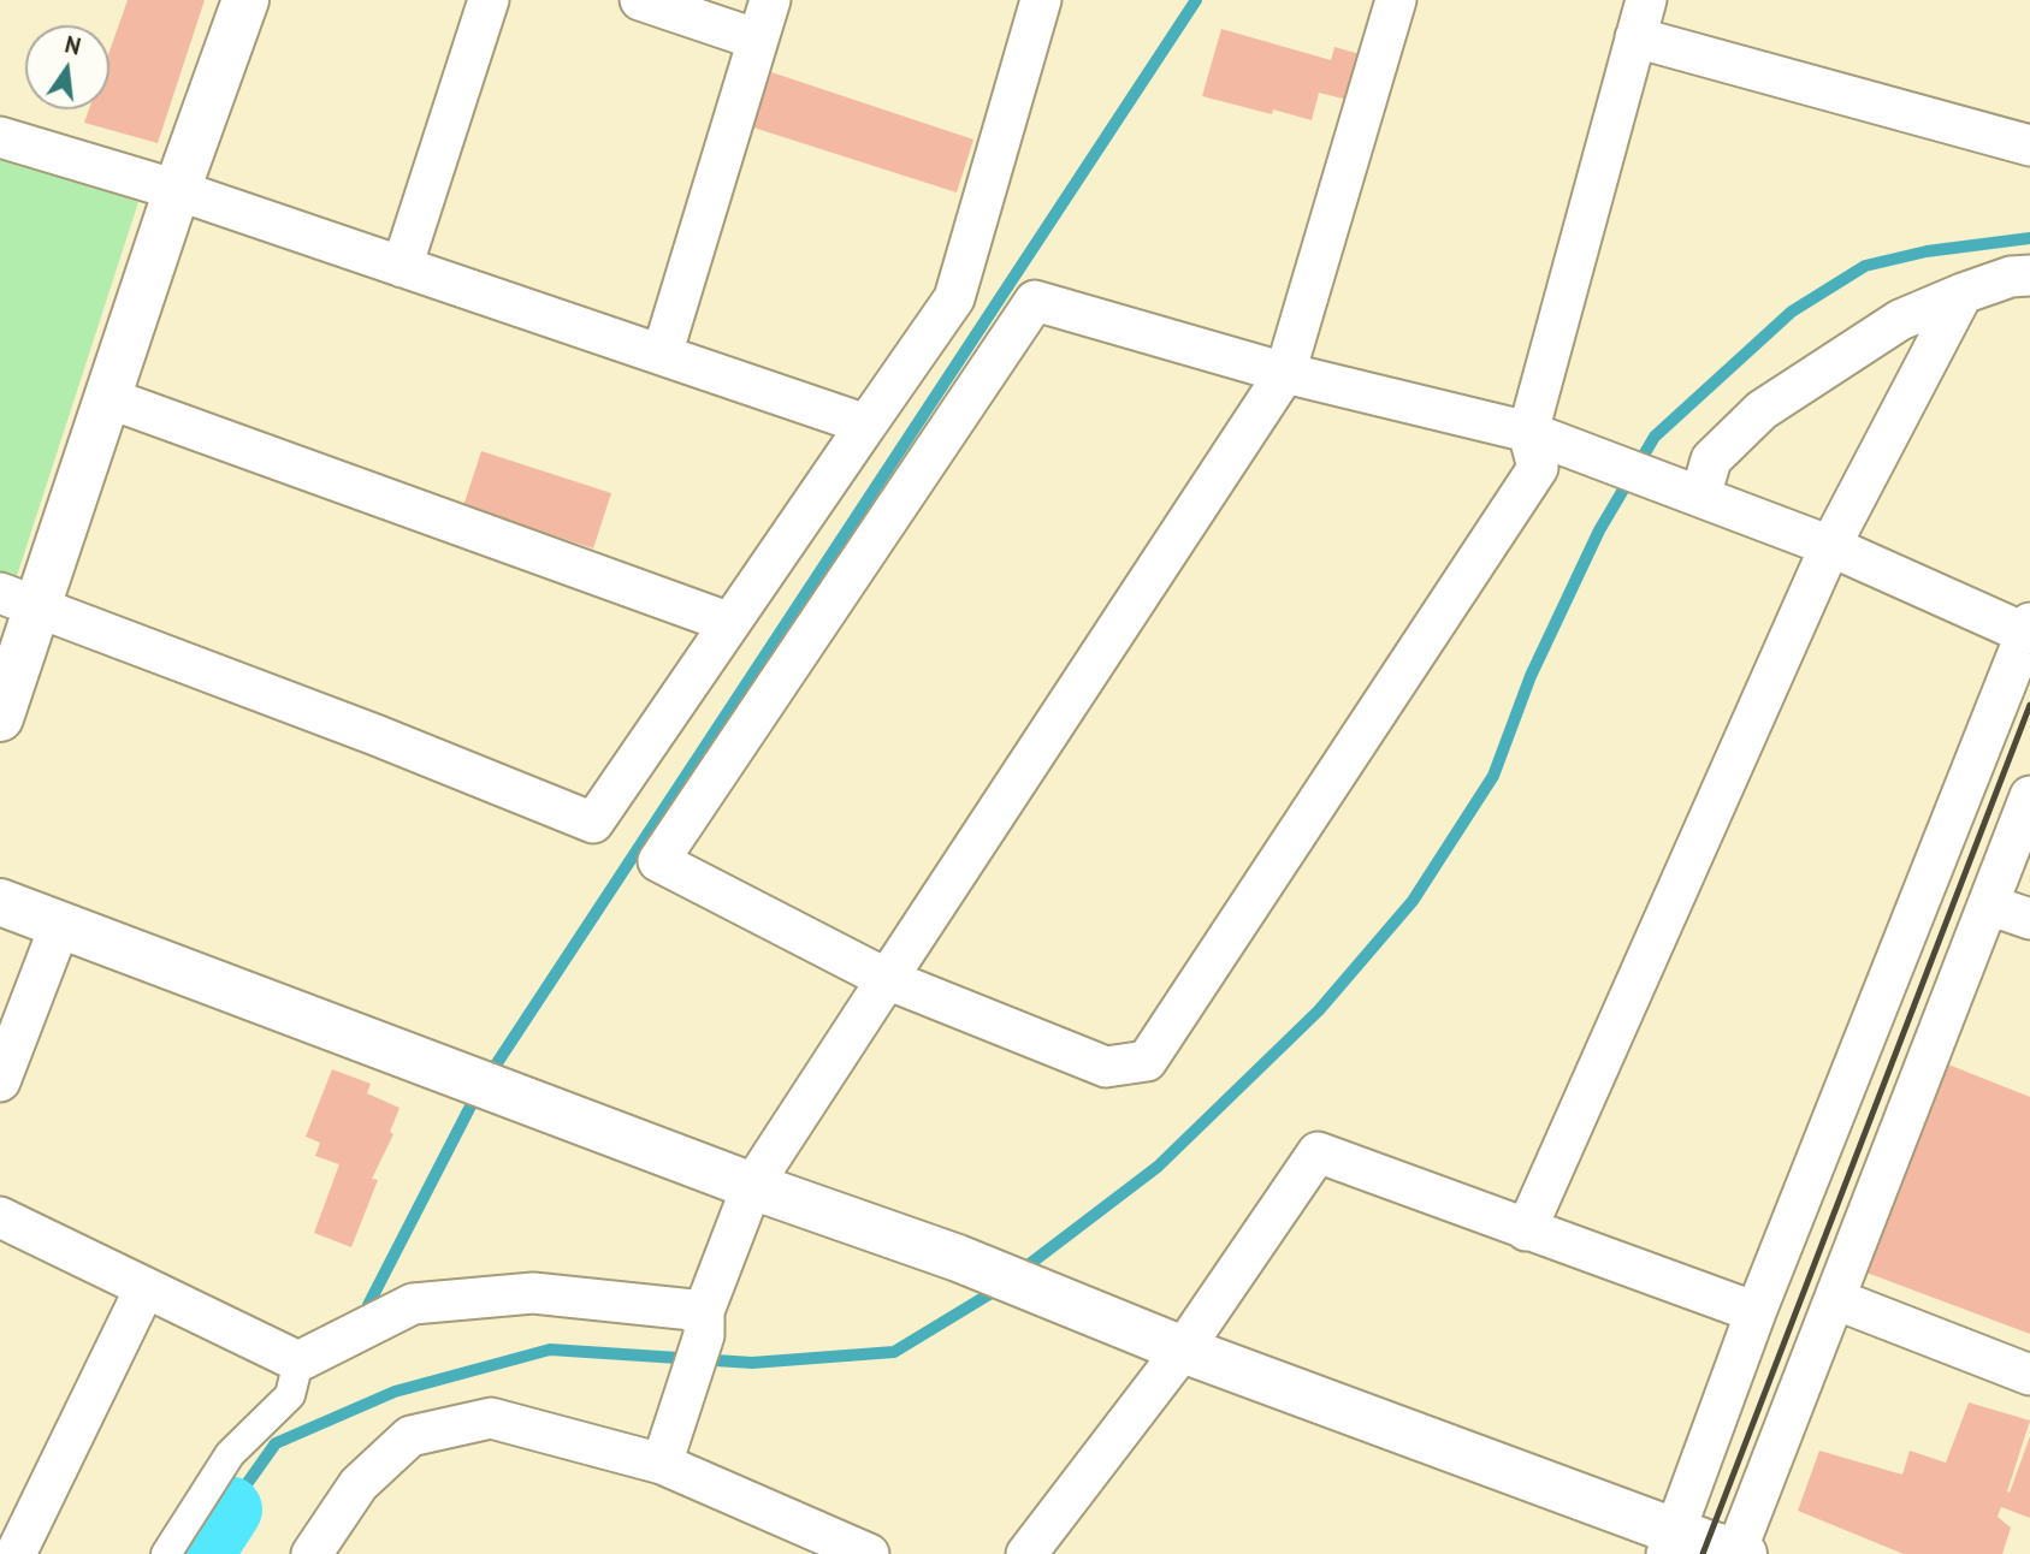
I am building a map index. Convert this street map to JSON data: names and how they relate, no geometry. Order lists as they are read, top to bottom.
{
  "north": "top"
}
